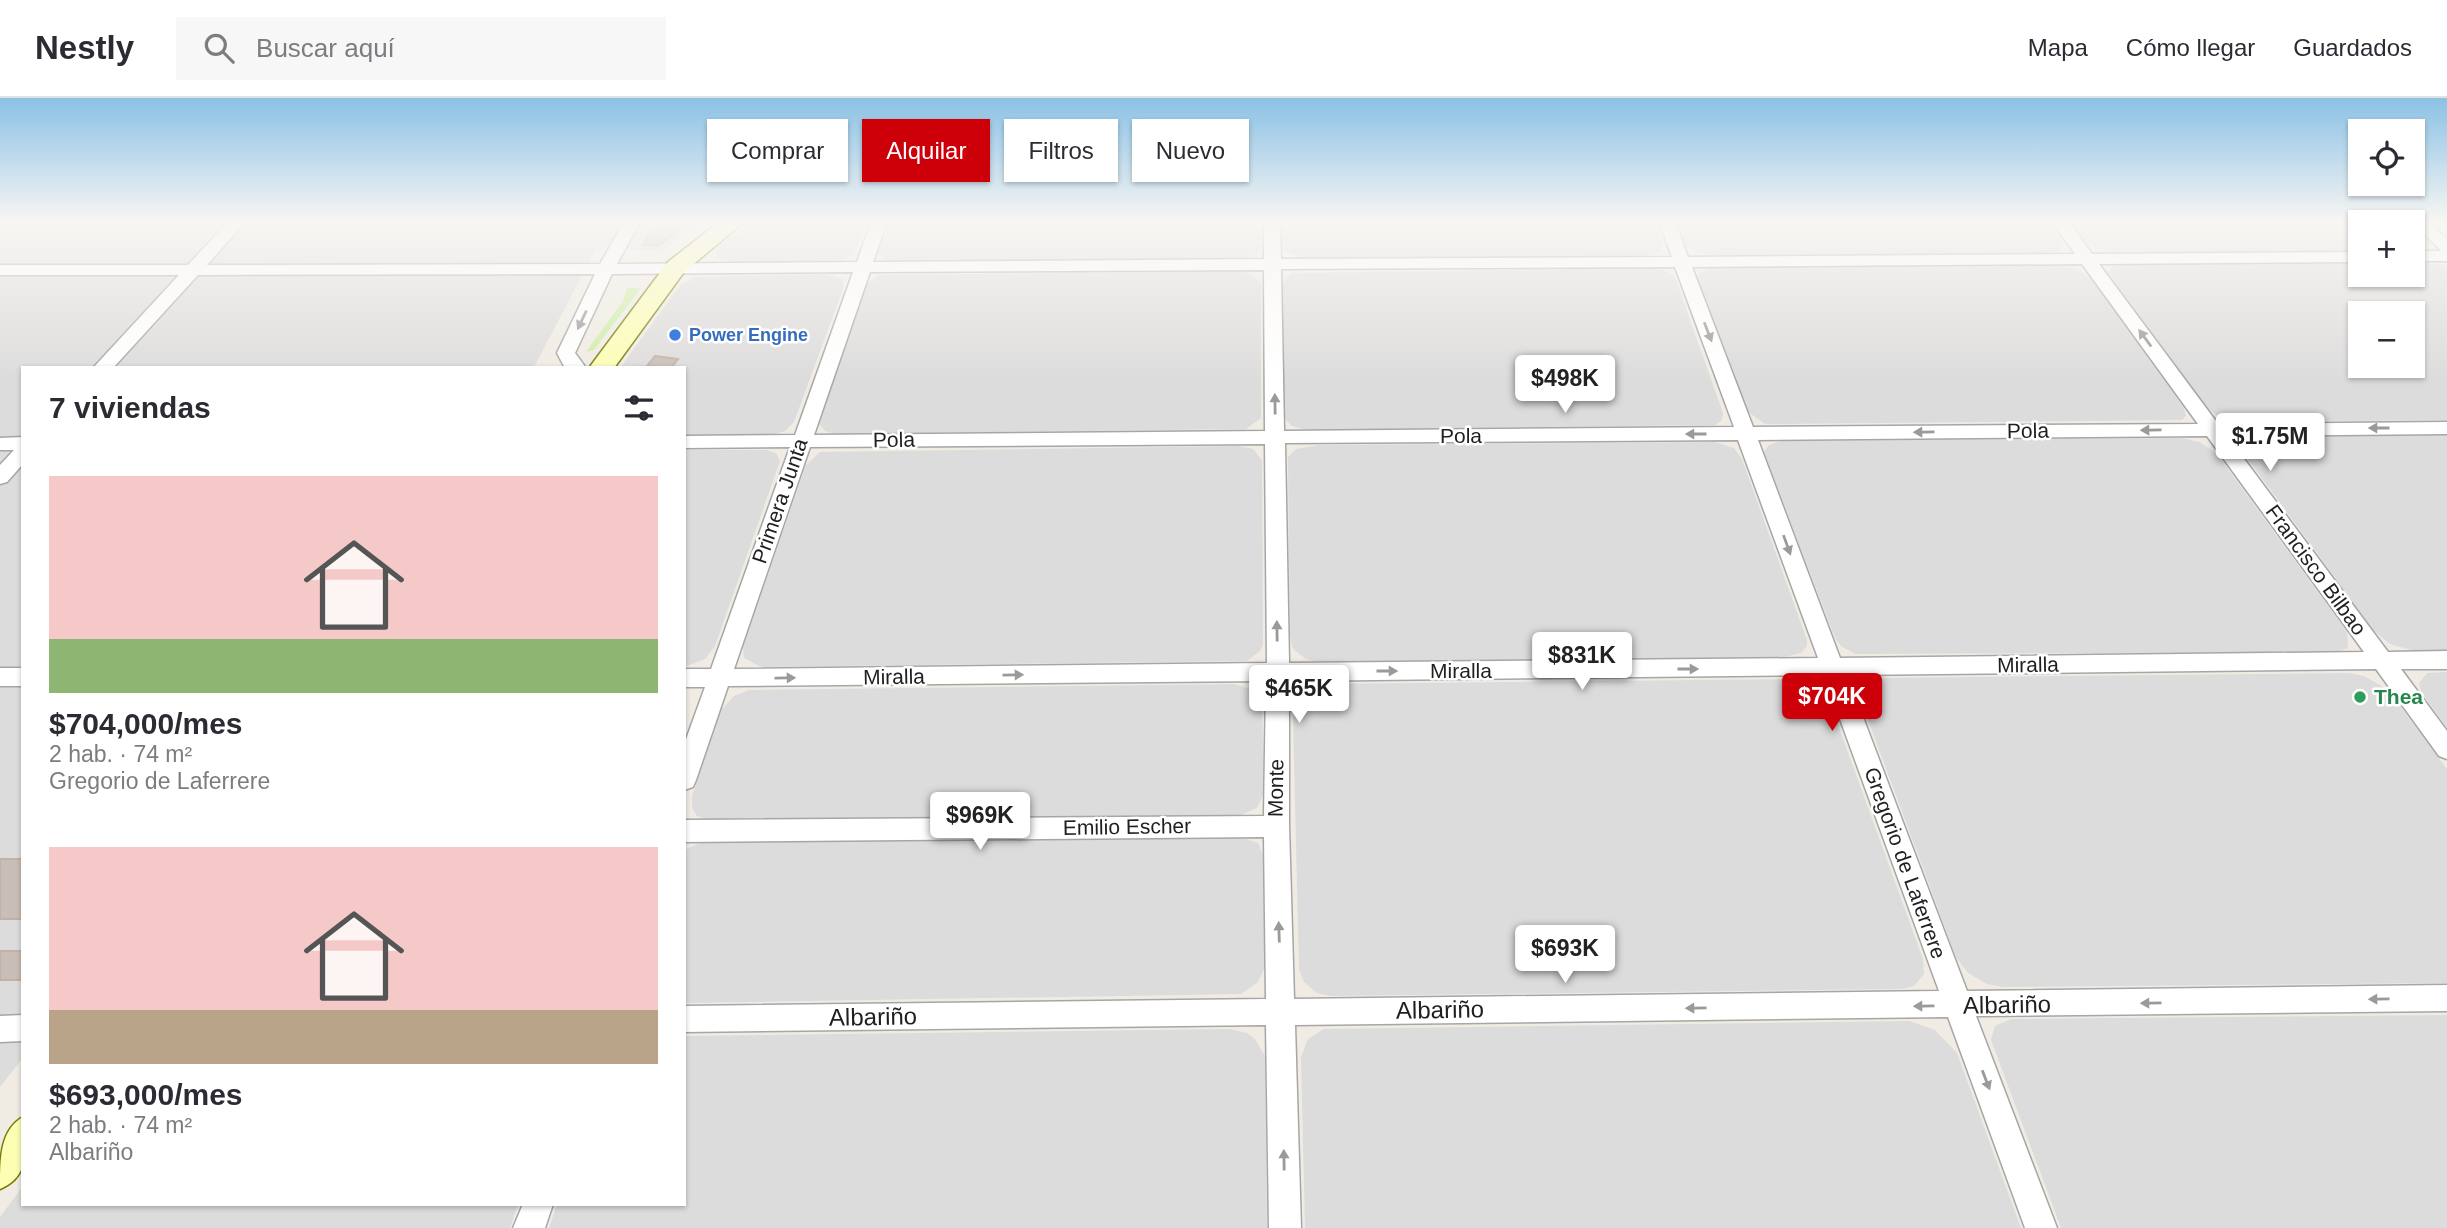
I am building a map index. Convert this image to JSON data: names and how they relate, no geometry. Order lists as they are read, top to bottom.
{
  "streets": {
    "street": [
      "Pola",
      "Primera Junta",
      "Francisco Bilbao",
      "Miralla",
      "Monte",
      "Emilio Escher",
      "Gregorio de Laferrere",
      "Albariño"
    ]
  },
  "crossings": [
    ["Pola", "Primera Junta"],
    ["Pola", "Francisco Bilbao"],
    ["Pola", "Monte"],
    ["Pola", "Gregorio de Laferrere"],
    ["Primera Junta", "Miralla"],
    ["Francisco Bilbao", "Miralla"],
    ["Miralla", "Monte"],
    ["Miralla", "Gregorio de Laferrere"],
    ["Monte", "Emilio Escher"],
    ["Monte", "Albariño"],
    ["Gregorio de Laferrere", "Albariño"]
  ],
  "one_way": [
    "Pola",
    "Miralla",
    "Monte",
    "Gregorio de Laferrere",
    "Albariño"
  ],
  "places": ["Power Engine", "Thea"],
  "page": {
    "header": "Nestly",
    "search": "Buscar aquí",
    "nav": ["Mapa", "Cómo llegar", "Guardados"],
    "map_buttons": ["+", "−"],
    "chip": [
      "Comprar",
      "Alquilar",
      "Filtros",
      "Nuevo"
    ],
    "price": [
      "$498K",
      "$1.75M",
      "$831K",
      "$465K",
      "$704K",
      "$969K",
      "$693K"
    ],
    "heading": "7 viviendas",
    "list": [
      {
        "name": "$704,000/mes",
        "note": "2 hab. · 74 m² · Gregorio de Laferrere"
      },
      {
        "name": "$693,000/mes",
        "note": "2 hab. · 74 m² · Albariño"
      }
    ]
  }
}
